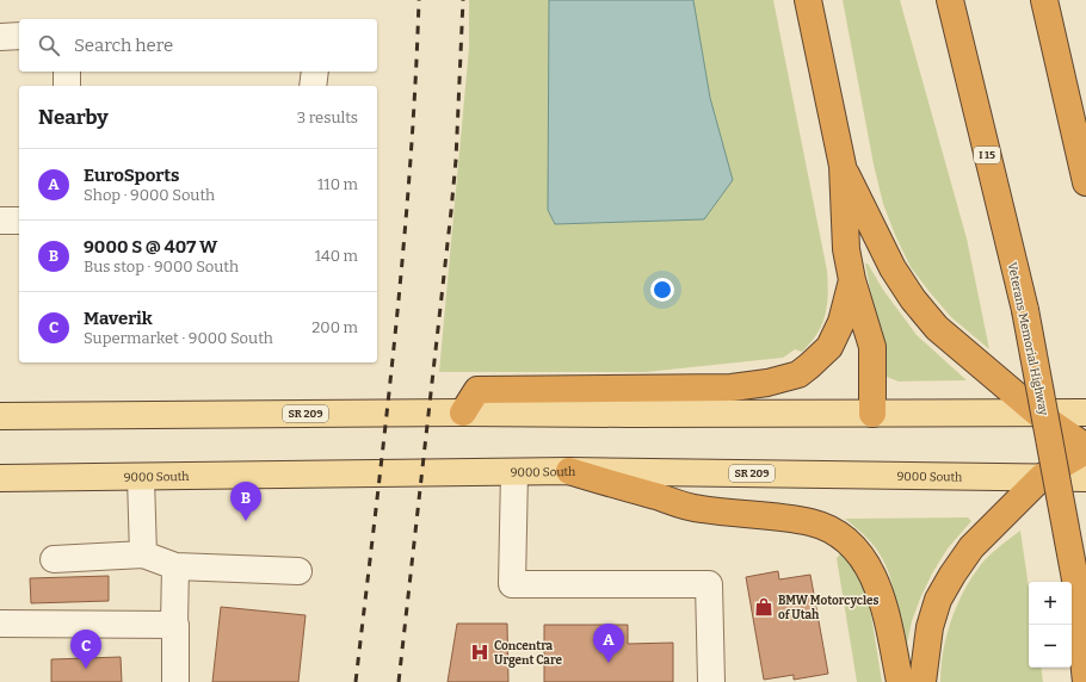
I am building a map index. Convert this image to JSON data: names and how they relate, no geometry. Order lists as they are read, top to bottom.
{
  "streets": {
    "highway": ["I 15", "Veterans Memorial Highway"],
    "main road": ["SR 209", "9000 South"]
  },
  "places": {
    "shop": ["BMW Motorcycles of Utah"],
    "hospital": ["Concentra Urgent Care"]
  },
  "page": {
    "search": "Search here",
    "heading": ["Nearby", "3 results"],
    "list": [
      {
        "mark": "A",
        "name": "EuroSports",
        "note": "Shop · 9000 South",
        "value": "110 m"
      },
      {
        "mark": "B",
        "name": "9000 S @ 407 W",
        "note": "Bus stop · 9000 South",
        "value": "140 m"
      },
      {
        "mark": "C",
        "name": "Maverik",
        "note": "Supermarket · 9000 South",
        "value": "200 m"
      }
    ],
    "pins": ["B", "A", "C"],
    "map_buttons": ["+", "−"]
  }
}
